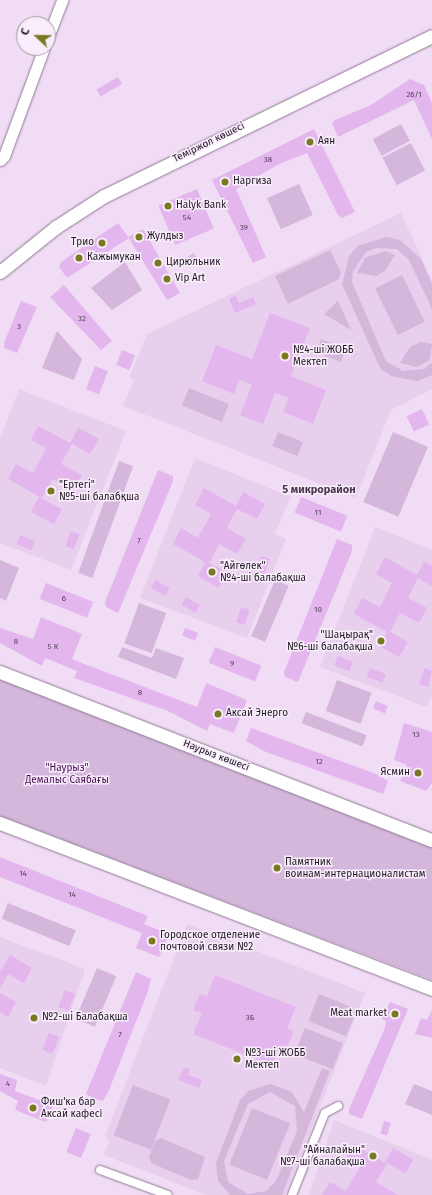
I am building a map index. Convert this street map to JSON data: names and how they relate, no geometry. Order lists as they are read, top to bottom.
{
  "streets": {
    "street": ["Теміржол көшесі", "Наурыз көшесі"]
  },
  "districts": ["5 микрорайон"],
  "parks": ["\"Наурыз\" Демалыс Саябағы"],
  "places": [
    "Аян",
    "Наргиза",
    "Halyk Bank",
    "Жулдыз",
    "Трио",
    "Кажымукан",
    "Цирюльник",
    "Vip Art",
    "№4-ші ЖОББ Мектеп",
    "\"Ертегі\" №5-ші балабқша",
    "\"Айгөлек\" №4-ші балабақша",
    "\"Шаңырақ\" №6-ші балабақша",
    "Аксай Энерго",
    "Ясмин",
    "Памятник воинам-интернационалистам",
    "Городское отделение почтовой связи №2",
    "Meat market",
    "№2-ші Балабақша",
    "№3-ші ЖОББ Мектеп",
    "Фиш'ка бар Аксай кафесi",
    "\"Айналайын\" №7-ші балабақша"
  ],
  "house_numbers": [
    "26/1",
    "38",
    "54",
    "39",
    "32",
    "3",
    "11",
    "7",
    "6",
    "10",
    "8",
    "5 К",
    "9",
    "8",
    "13",
    "12",
    "14",
    "14",
    "3Б",
    "7",
    "4"
  ],
  "north": "left"
}
